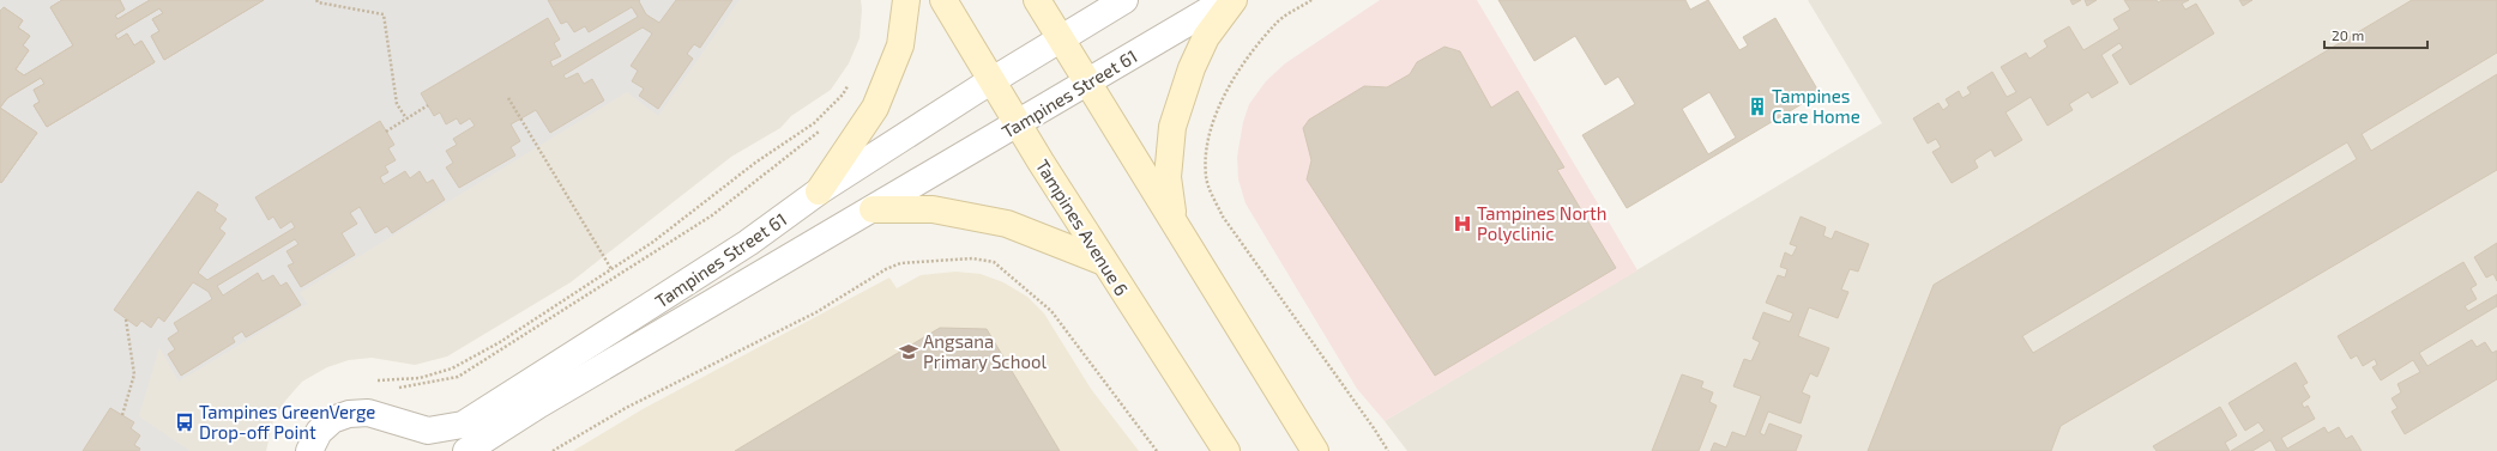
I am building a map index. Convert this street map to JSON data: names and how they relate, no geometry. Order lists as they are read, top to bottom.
{
  "streets": {
    "street": ["Tampines Street 61", "Tampines Avenue 6"]
  },
  "crossings": [
    ["Tampines Street 61", "Tampines Avenue 6"]
  ],
  "places": {
    "building": ["Tampines Care Home"],
    "hospital": ["Tampines North Polyclinic"],
    "school or university": ["Angsana Primary School"],
    "bus stop": ["Tampines GreenVerge Drop-off Point"]
  },
  "scale_bar": "20 m"
}
